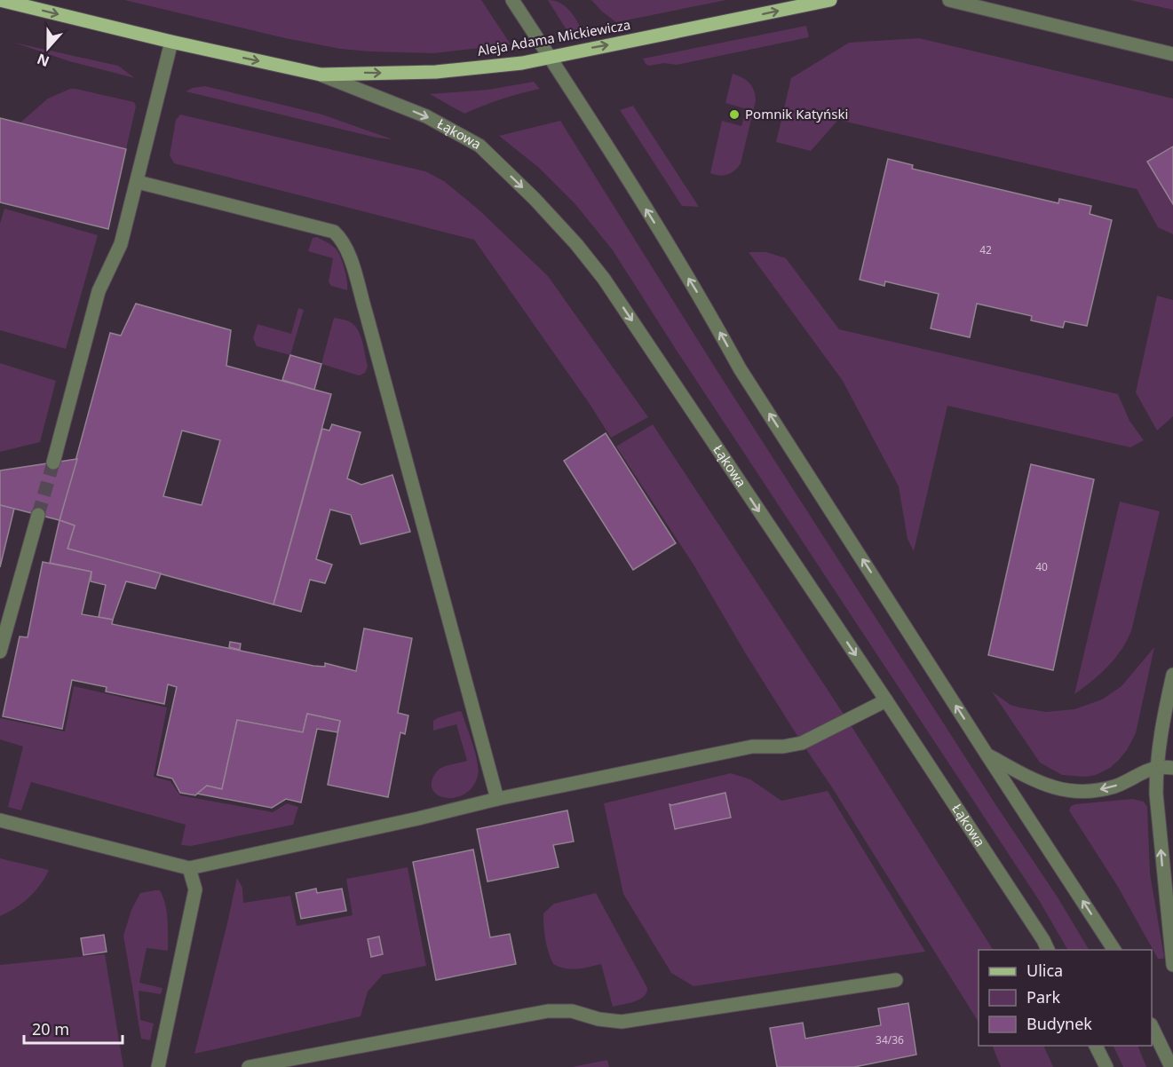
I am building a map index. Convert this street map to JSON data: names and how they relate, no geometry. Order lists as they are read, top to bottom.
{
  "streets": {
    "main road": ["Aleja Adama Mickiewicza"],
    "street": ["Łąkowa"]
  },
  "crossings": [
    ["Aleja Adama Mickiewicza", "Łąkowa"]
  ],
  "one_way": ["Aleja Adama Mickiewicza"],
  "places": ["Pomnik Katyński"],
  "house_numbers": ["42", "40", "34/36"],
  "legend": ["Ulica", "Park", "Budynek"],
  "scale_bar": "20 m",
  "north": "bottom"
}
